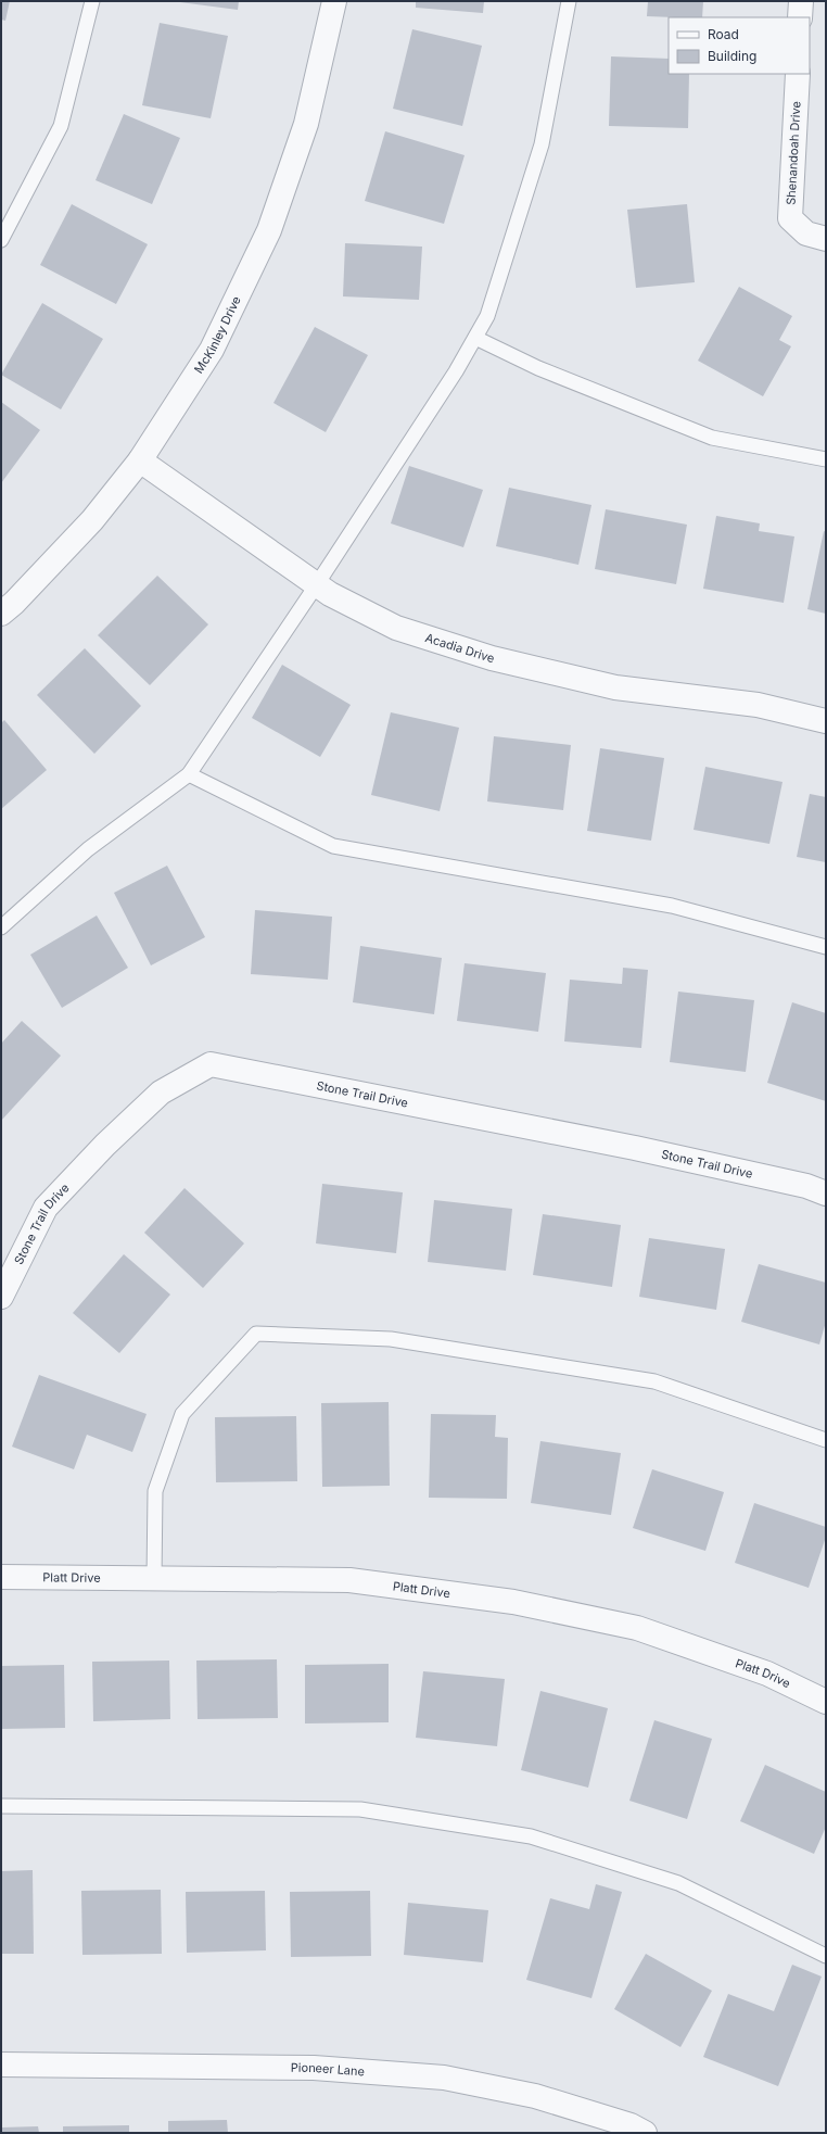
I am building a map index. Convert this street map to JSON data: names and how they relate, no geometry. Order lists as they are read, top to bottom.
{
  "streets": {
    "street": [
      "Shenandoah Drive",
      "McKinley Drive",
      "Acadia Drive",
      "Stone Trail Drive",
      "Platt Drive",
      "Pioneer Lane"
    ]
  },
  "crossings": [
    ["McKinley Drive", "Acadia Drive"]
  ],
  "legend": ["Road", "Building"]
}
